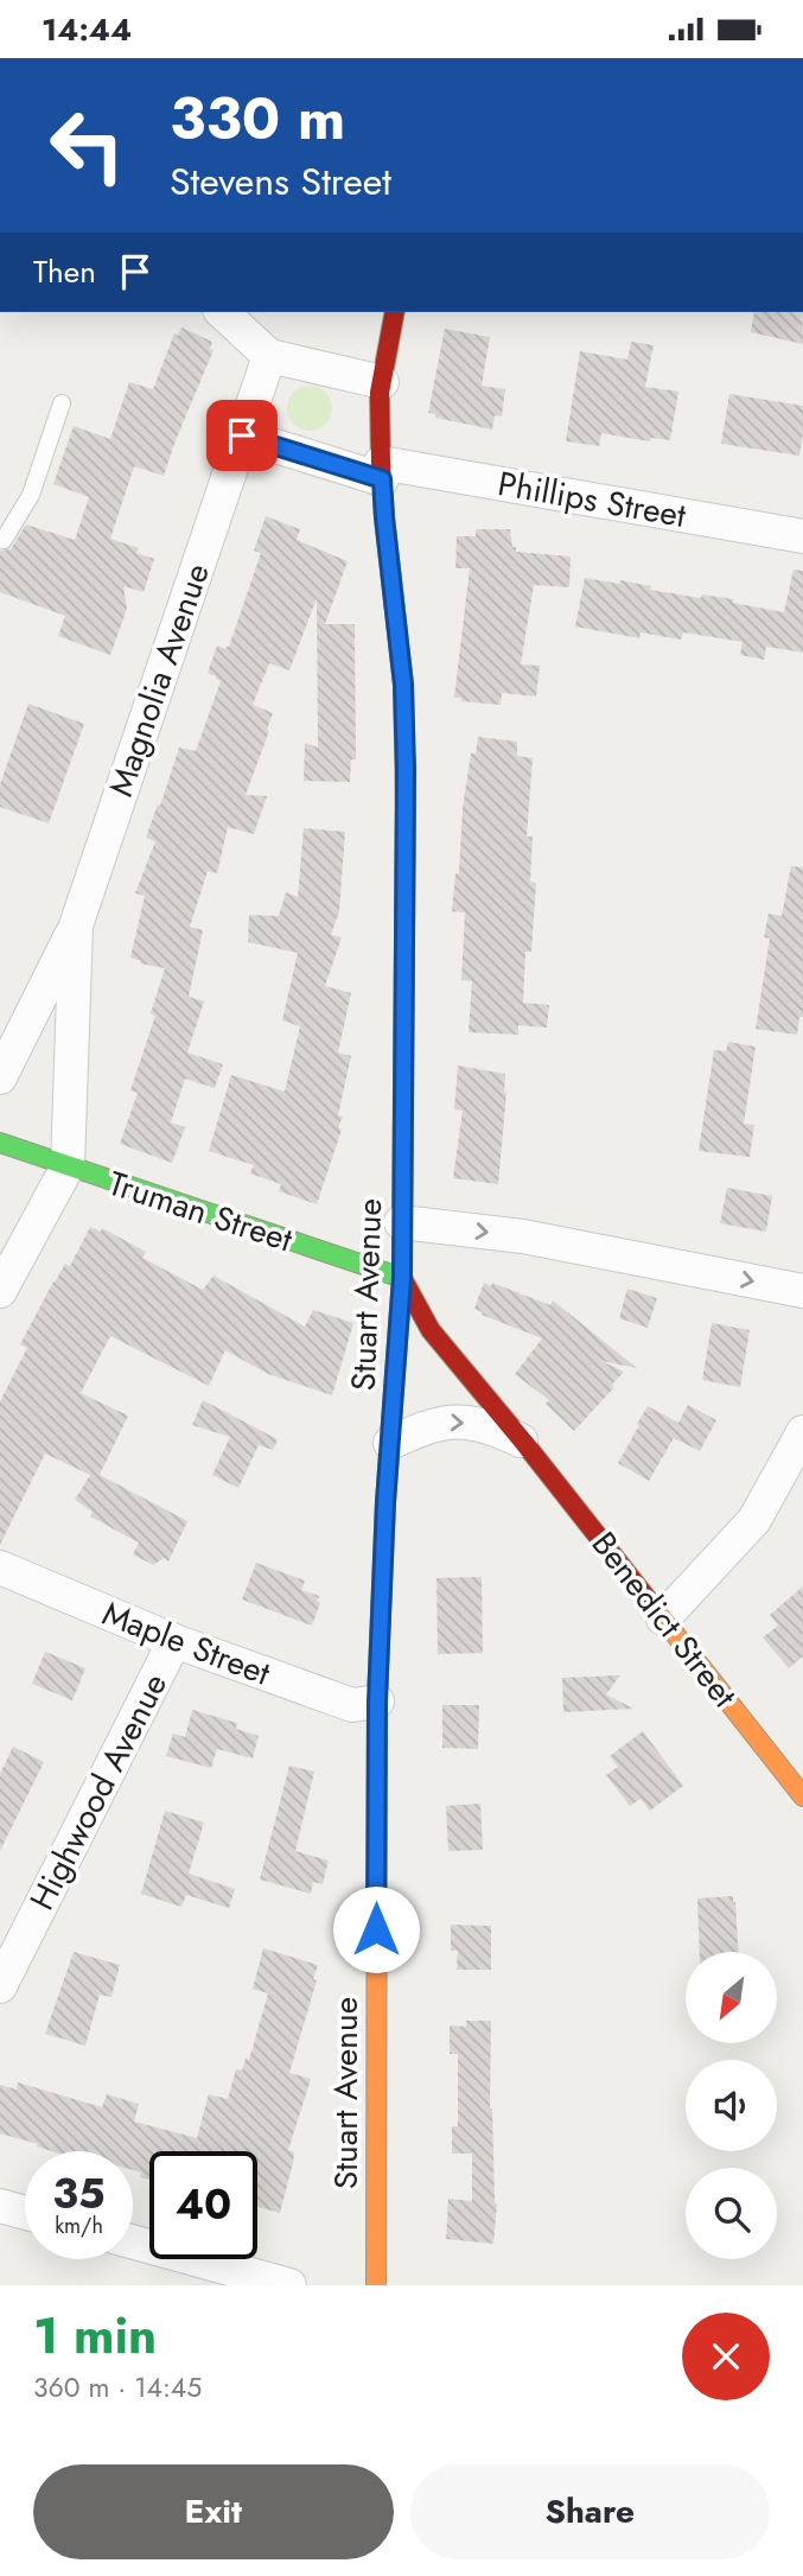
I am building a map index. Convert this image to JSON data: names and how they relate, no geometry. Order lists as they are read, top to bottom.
{
  "streets": {
    "street": [
      "Phillips Street",
      "Magnolia Avenue",
      "Truman Street",
      "Stuart Avenue",
      "Benedict Street",
      "Maple Street",
      "Highwood Avenue"
    ]
  },
  "crossings": [
    ["Phillips Street", "Magnolia Avenue"],
    ["Phillips Street", "Stuart Avenue"],
    ["Magnolia Avenue", "Truman Street"],
    ["Truman Street", "Stuart Avenue"],
    ["Truman Street", "Benedict Street"],
    ["Stuart Avenue", "Benedict Street"],
    ["Stuart Avenue", "Maple Street"],
    ["Maple Street", "Highwood Avenue"]
  ],
  "north": "bottom left",
  "page": {
    "status": "14:44",
    "turn": ["330 m", "Stevens Street"],
    "then": "Then",
    "speed": "35 km/h",
    "limit": "40",
    "heading": ["1 min", "360 m · 14:45"],
    "buttons": ["Exit", "Share"]
  }
}
